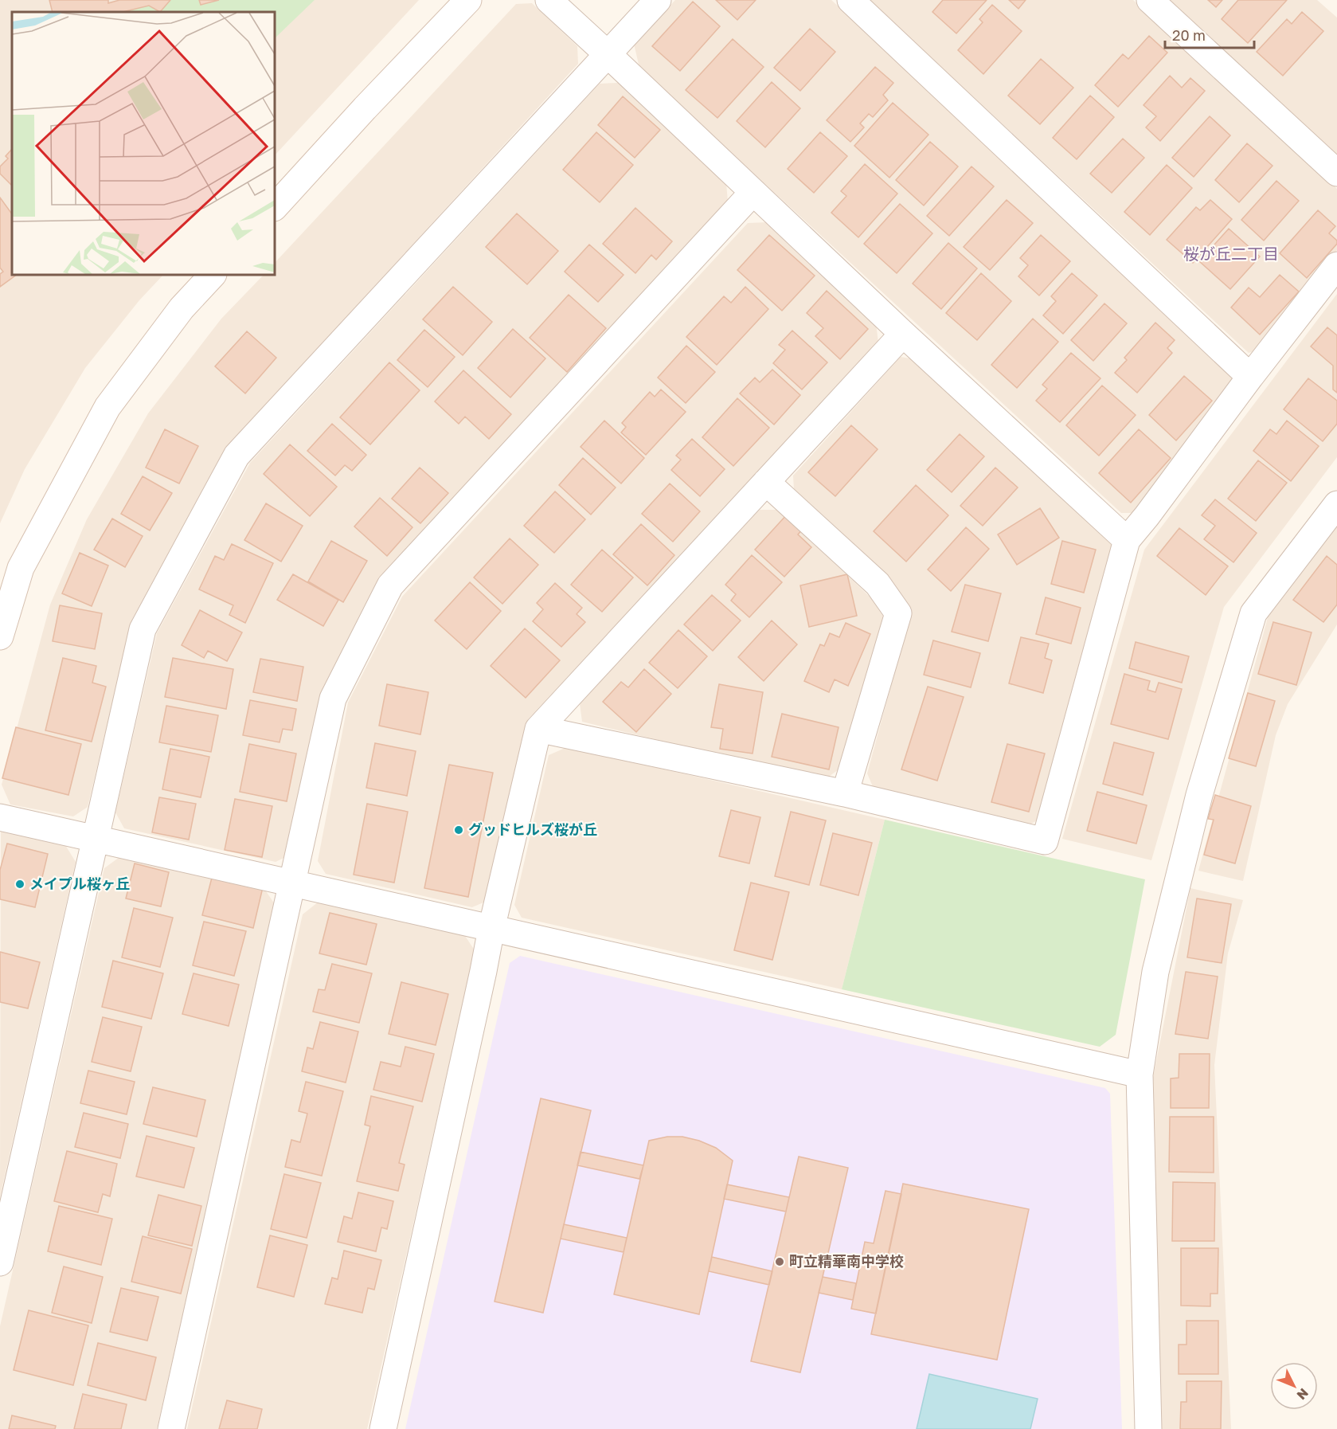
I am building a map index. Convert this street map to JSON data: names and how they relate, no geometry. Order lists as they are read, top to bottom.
{
  "districts": ["桜が丘二丁目"],
  "places": ["グッドヒルズ桜が丘", "メイプル桜ヶ丘", "町立精華南中学校"],
  "scale_bar": "20 m",
  "north": "bottom right"
}
